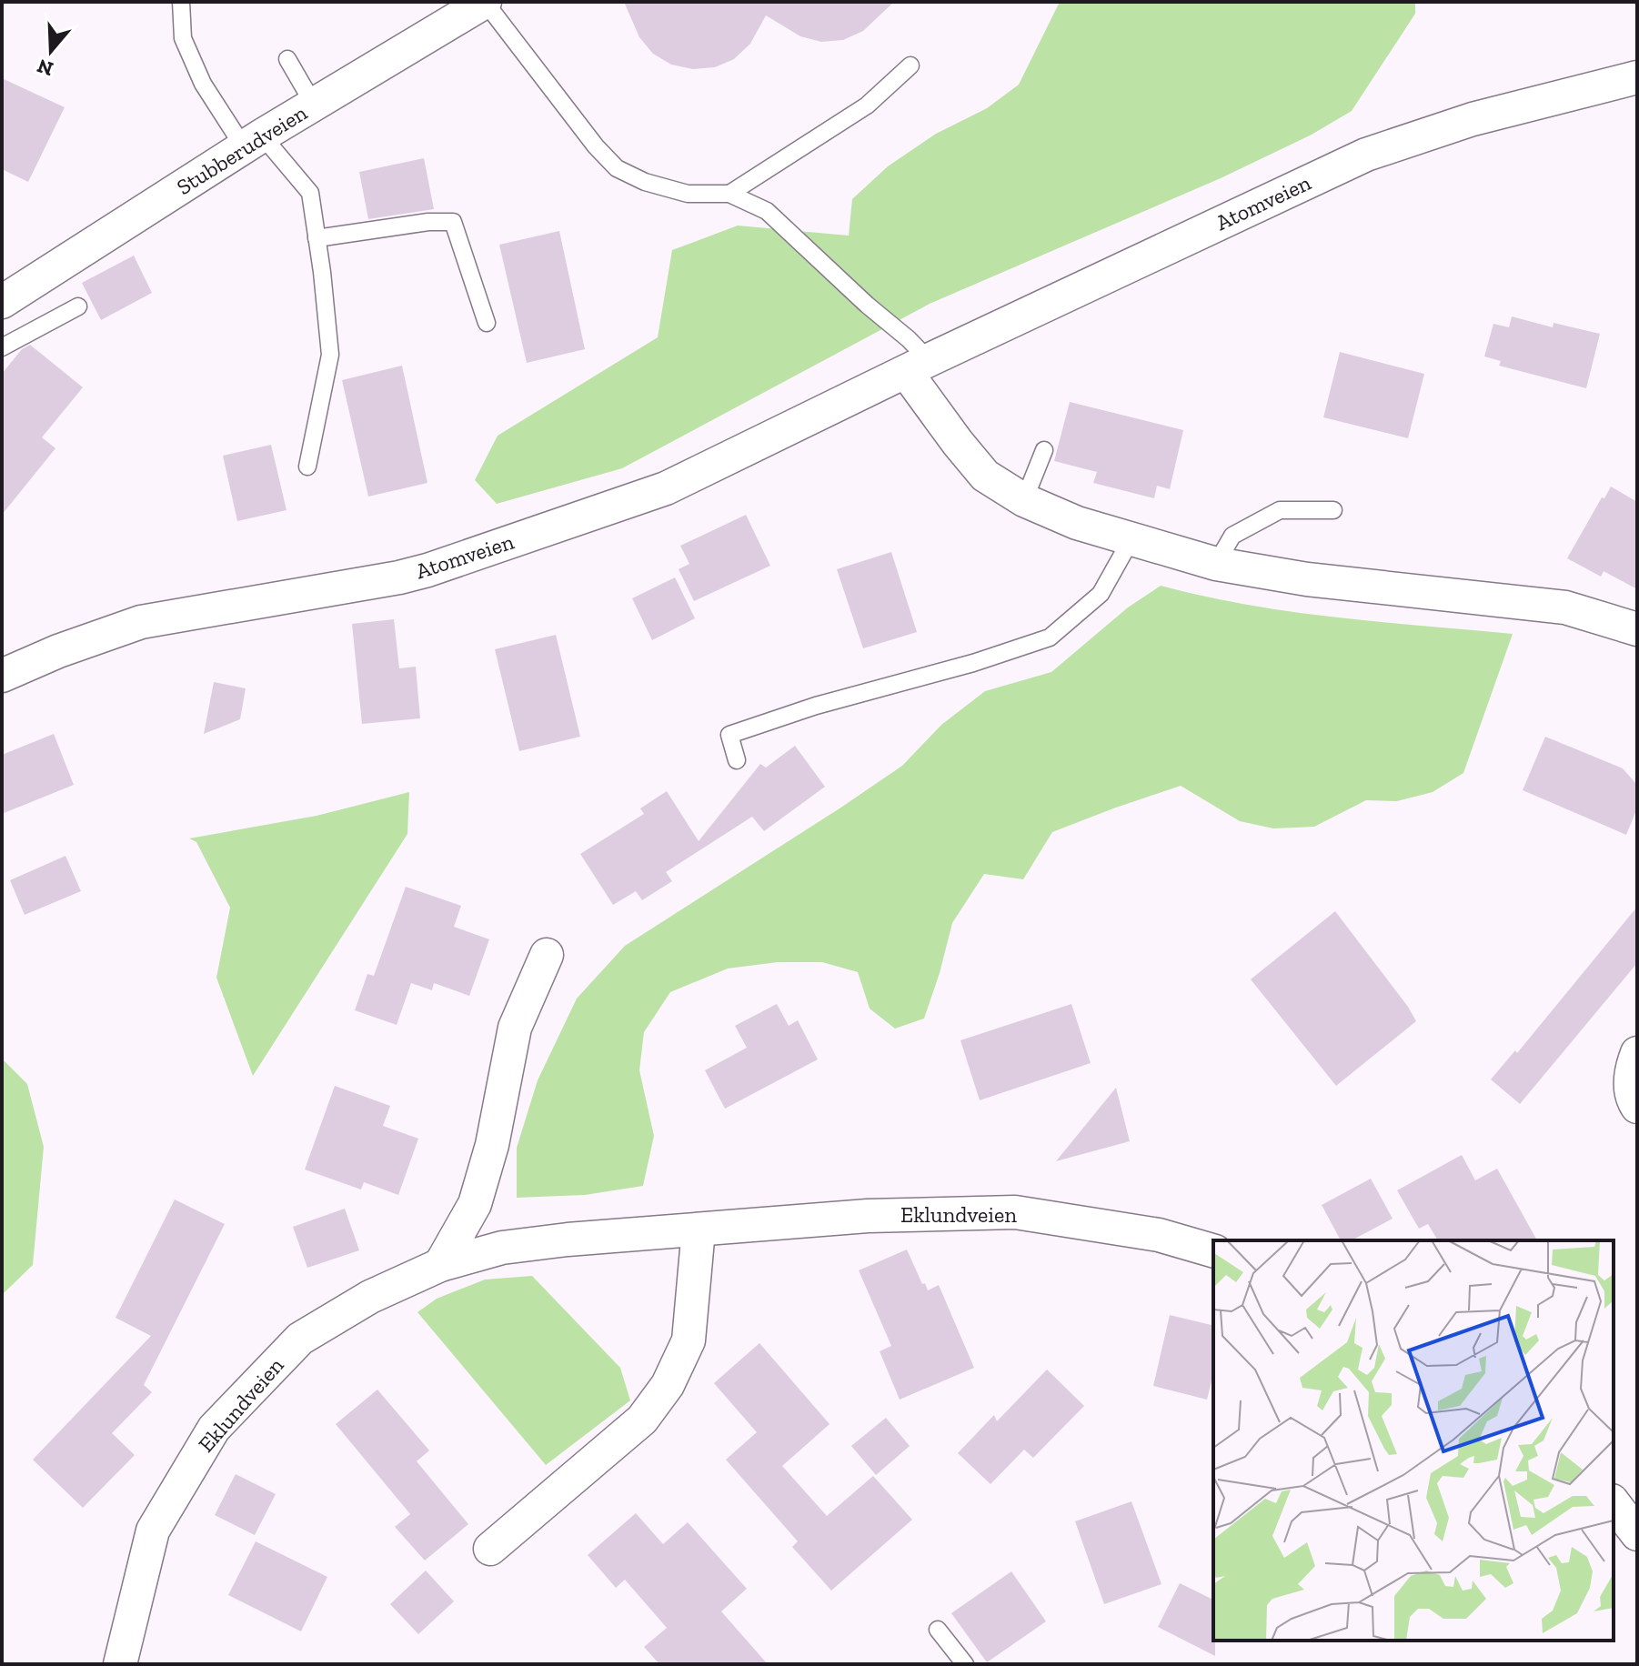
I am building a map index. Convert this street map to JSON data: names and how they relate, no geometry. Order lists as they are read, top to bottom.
{
  "streets": {
    "street": ["Stubberudveien", "Atomveien", "Eklundveien"]
  },
  "north": "bottom"
}
